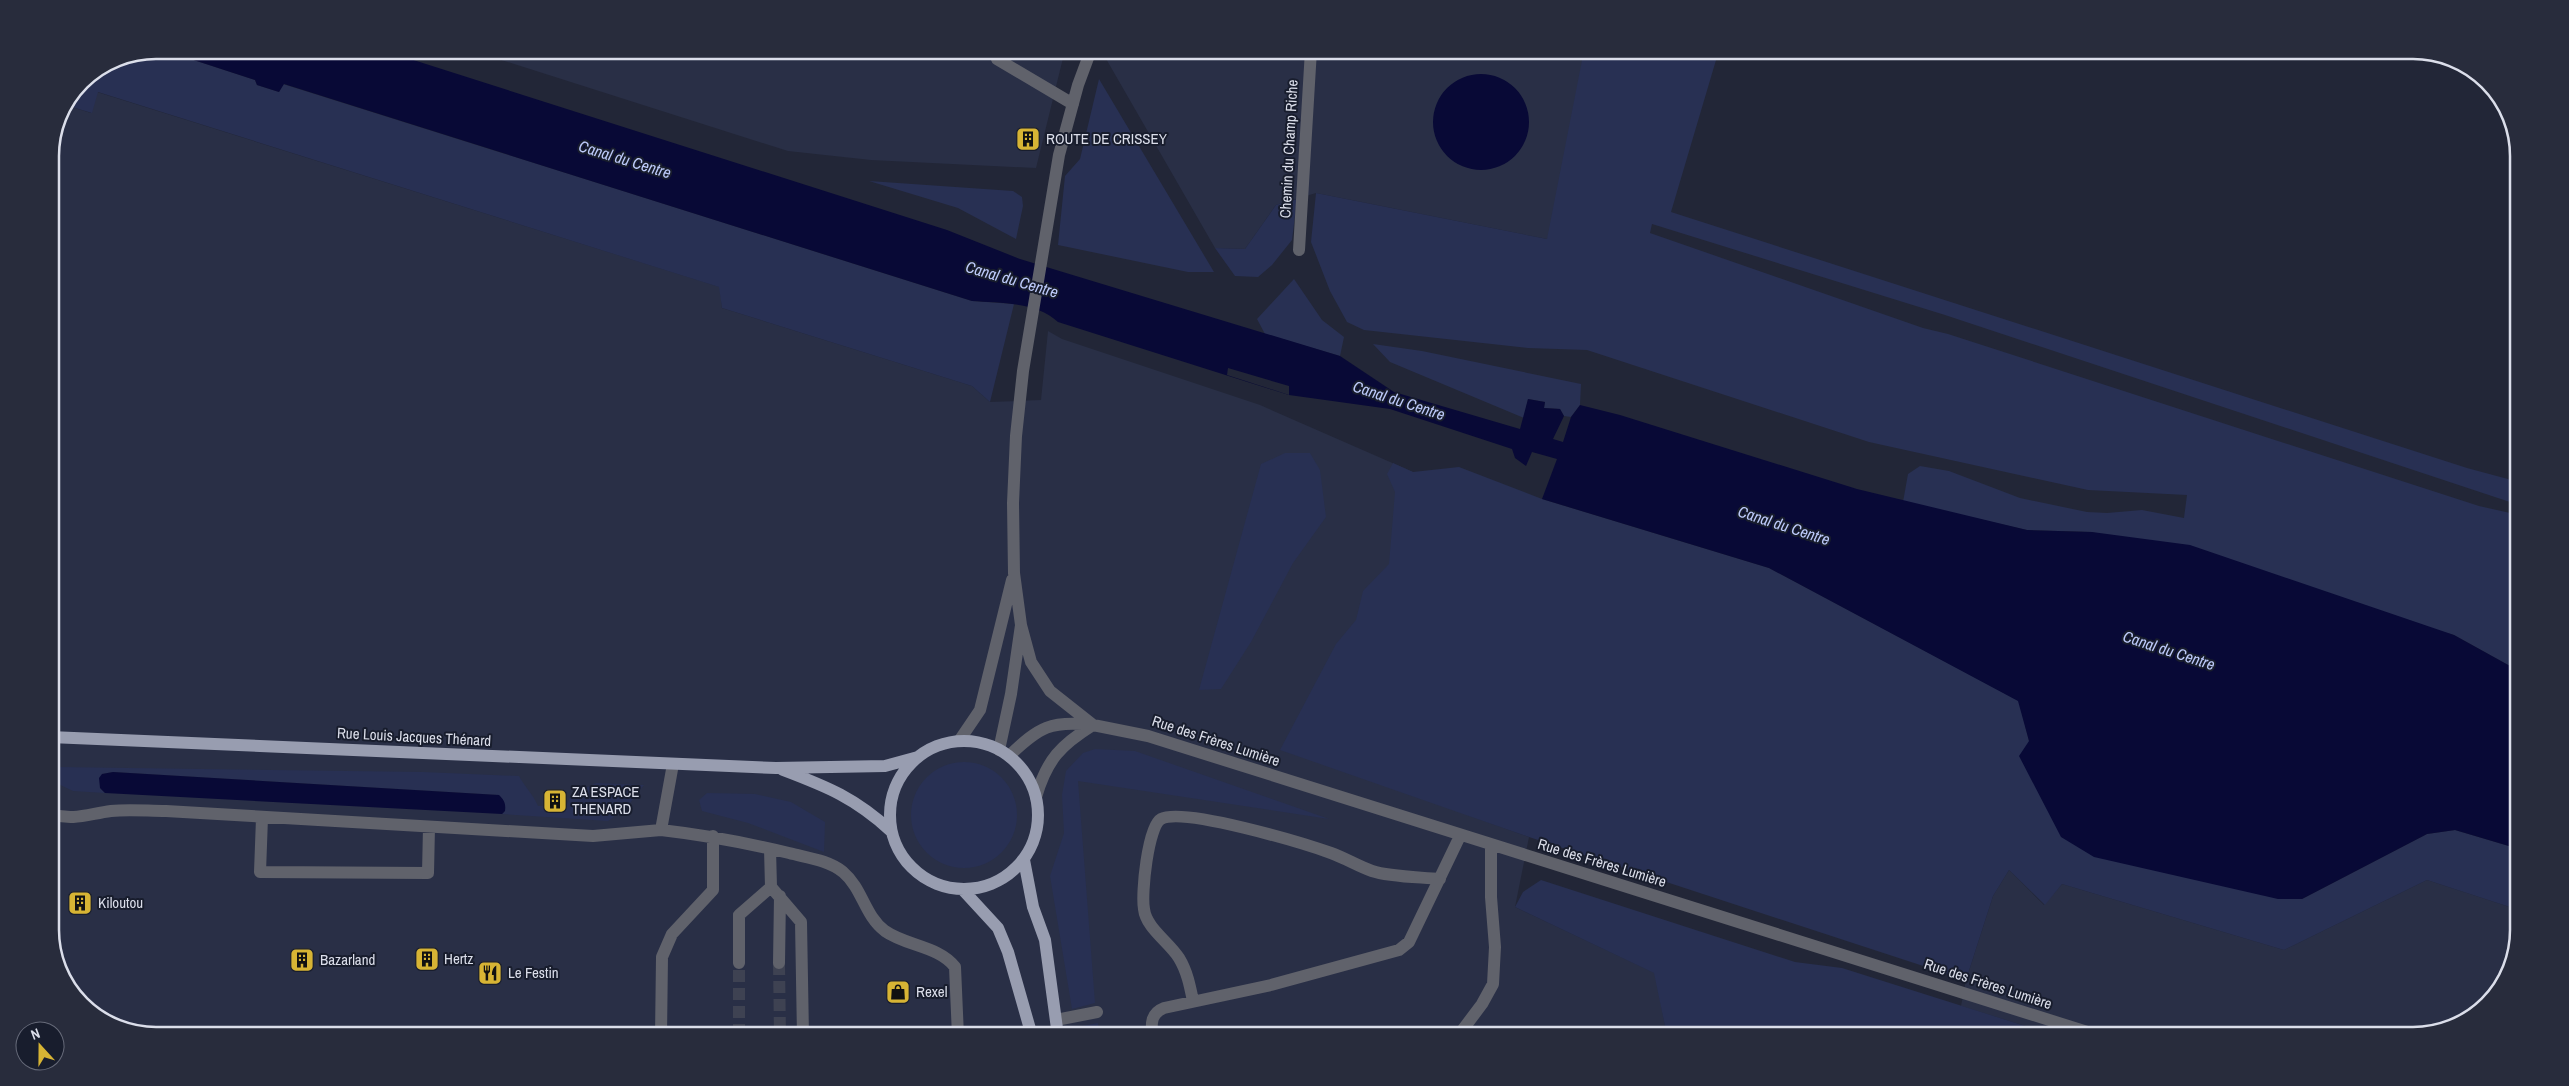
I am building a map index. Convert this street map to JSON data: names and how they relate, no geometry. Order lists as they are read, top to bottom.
{
  "streets": {
    "main road": ["Rue Louis Jacques Thénard"],
    "street": ["Chemin du Champ Riche", "Rue des Frères Lumière"]
  },
  "crossings": [
    ["Rue Louis Jacques Thénard", "Rue des Frères Lumière"]
  ],
  "water": ["Canal du Centre"],
  "places": {
    "building": [
      "ROUTE DE CRISSEY",
      "ZA ESPACE THENARD",
      "Kiloutou",
      "Hertz",
      "Bazarland"
    ],
    "restaurant": ["Le Festin"],
    "shop": ["Rexel"]
  },
  "north": "top"
}
